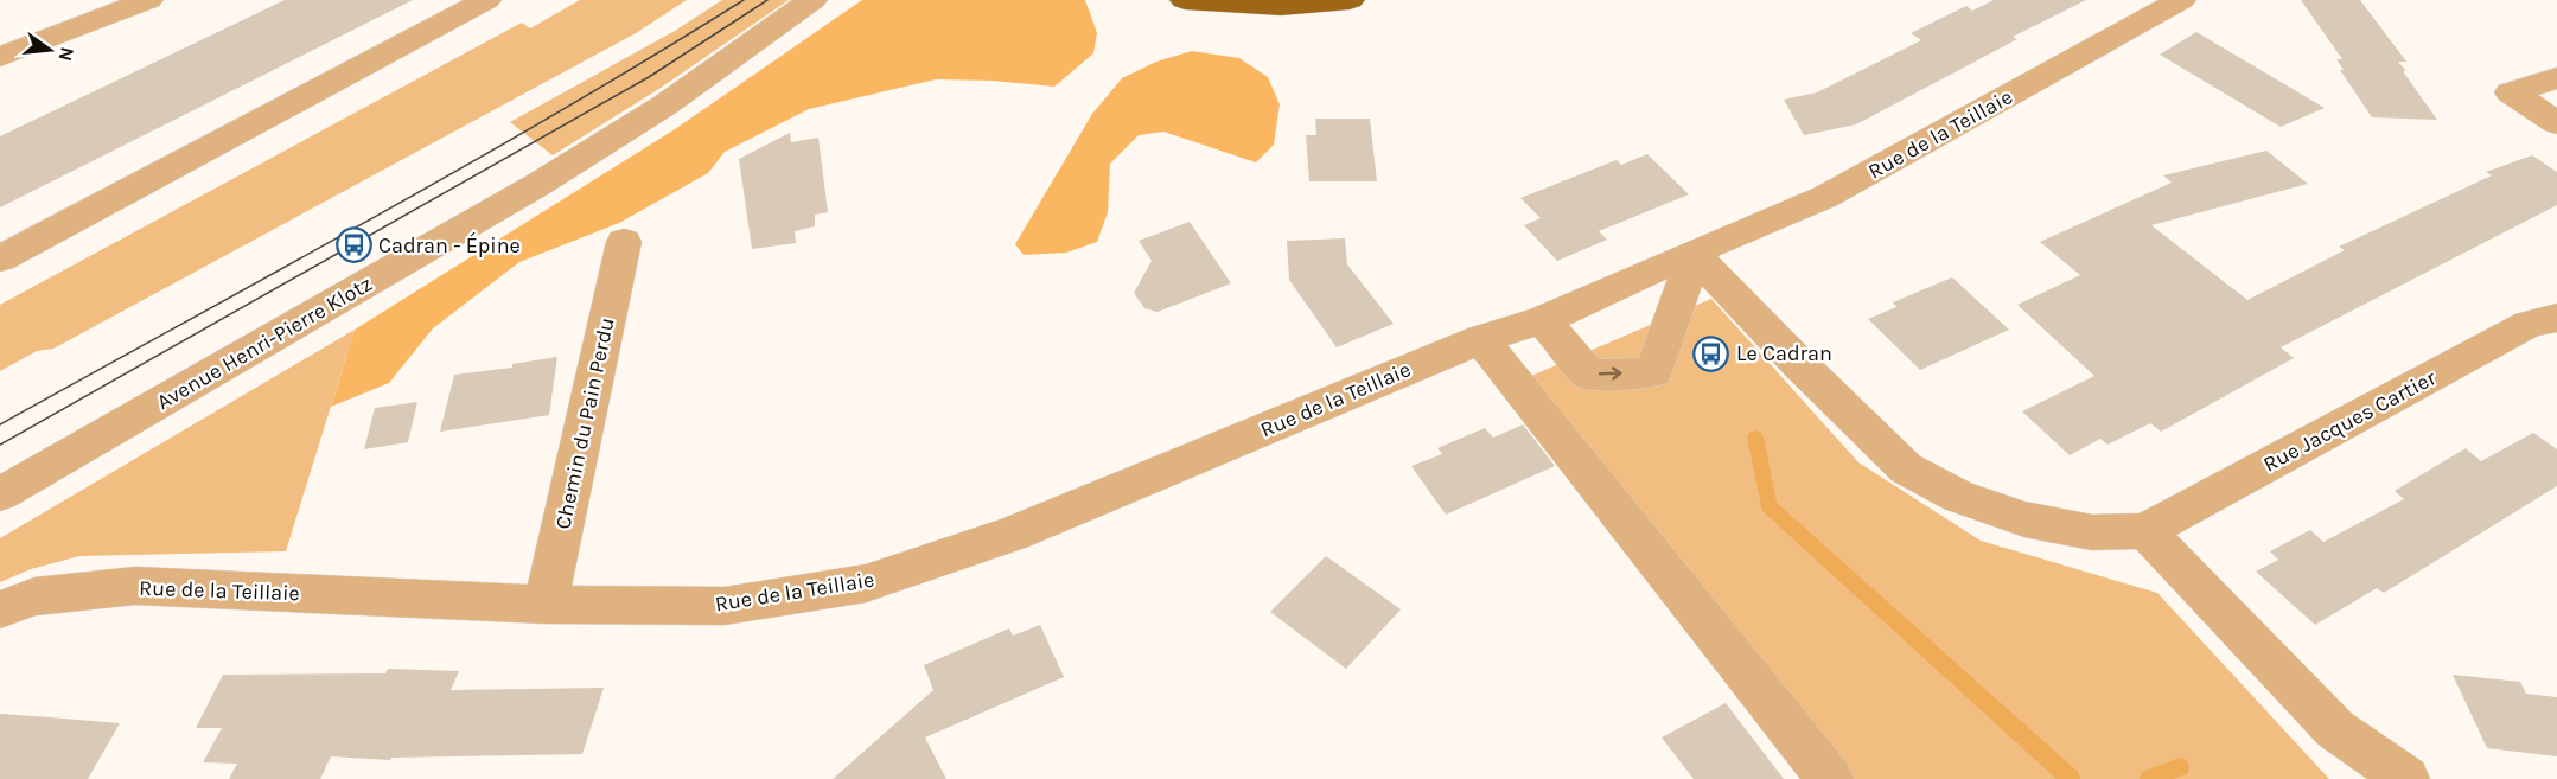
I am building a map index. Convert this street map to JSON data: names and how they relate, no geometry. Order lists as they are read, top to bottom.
{
  "streets": {
    "street": [
      "Rue de la Teillaie",
      "Avenue Henri-Pierre Klotz",
      "Rue Jacques Cartier",
      "Chemin du Pain Perdu"
    ]
  },
  "crossings": [
    ["Rue de la Teillaie", "Rue Jacques Cartier"],
    ["Rue de la Teillaie", "Chemin du Pain Perdu"]
  ],
  "places": {
    "bus stop": ["Cadran - Épine", "Le Cadran"]
  },
  "north": "right"
}
